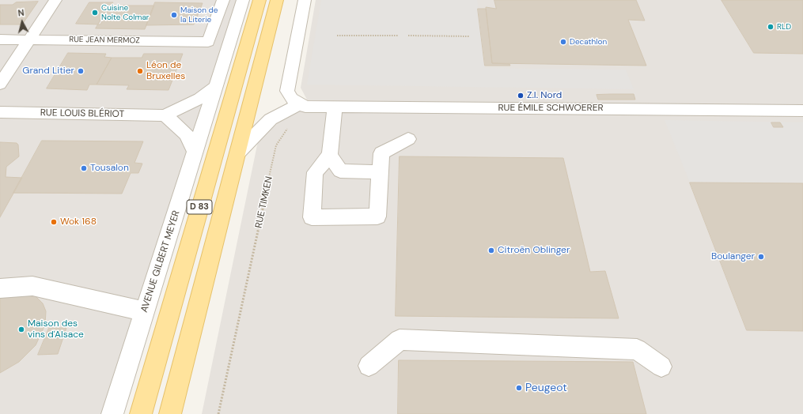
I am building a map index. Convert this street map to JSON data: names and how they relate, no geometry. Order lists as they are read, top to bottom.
{
  "streets": {
    "main road": ["D 83"],
    "street": [
      "RUE JEAN MERMOZ",
      "RUE ÉMILE SCHWOERER",
      "RUE LOUIS BLÉRIOT",
      "AVENUE GILBERT MEYER"
    ],
    "path": ["RUE TIMKEN"]
  },
  "crossings": [
    ["RUE ÉMILE SCHWOERER", "RUE TIMKEN"]
  ],
  "places": [
    "Cuisine Nolte Colmar",
    "Maison de la Literie",
    "RLD",
    "Decathlon",
    "Grand Litier",
    "Léon de Bruxelles",
    "Z.I. Nord",
    "Tousalon",
    "Wok 168",
    "Citroën Oblinger",
    "Boulanger",
    "Maison des vins d'Alsace",
    "Peugeot"
  ],
  "north": "top"
}
